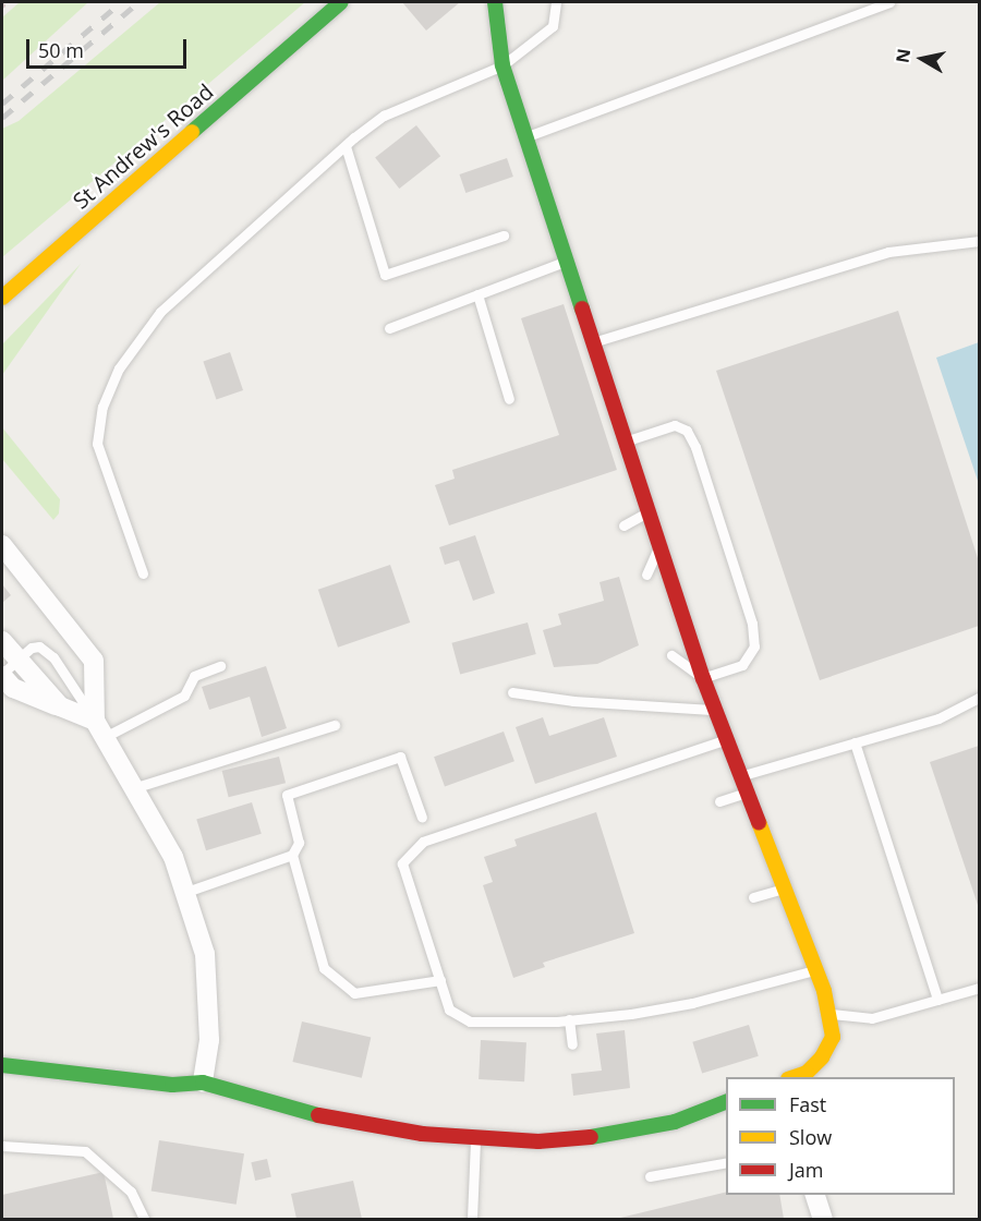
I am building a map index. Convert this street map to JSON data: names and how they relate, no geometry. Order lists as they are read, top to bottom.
{
  "streets": {
    "main road": ["St Andrew's Road"]
  },
  "legend": ["Fast", "Slow", "Jam"],
  "scale_bar": "50 m",
  "north": "left"
}
